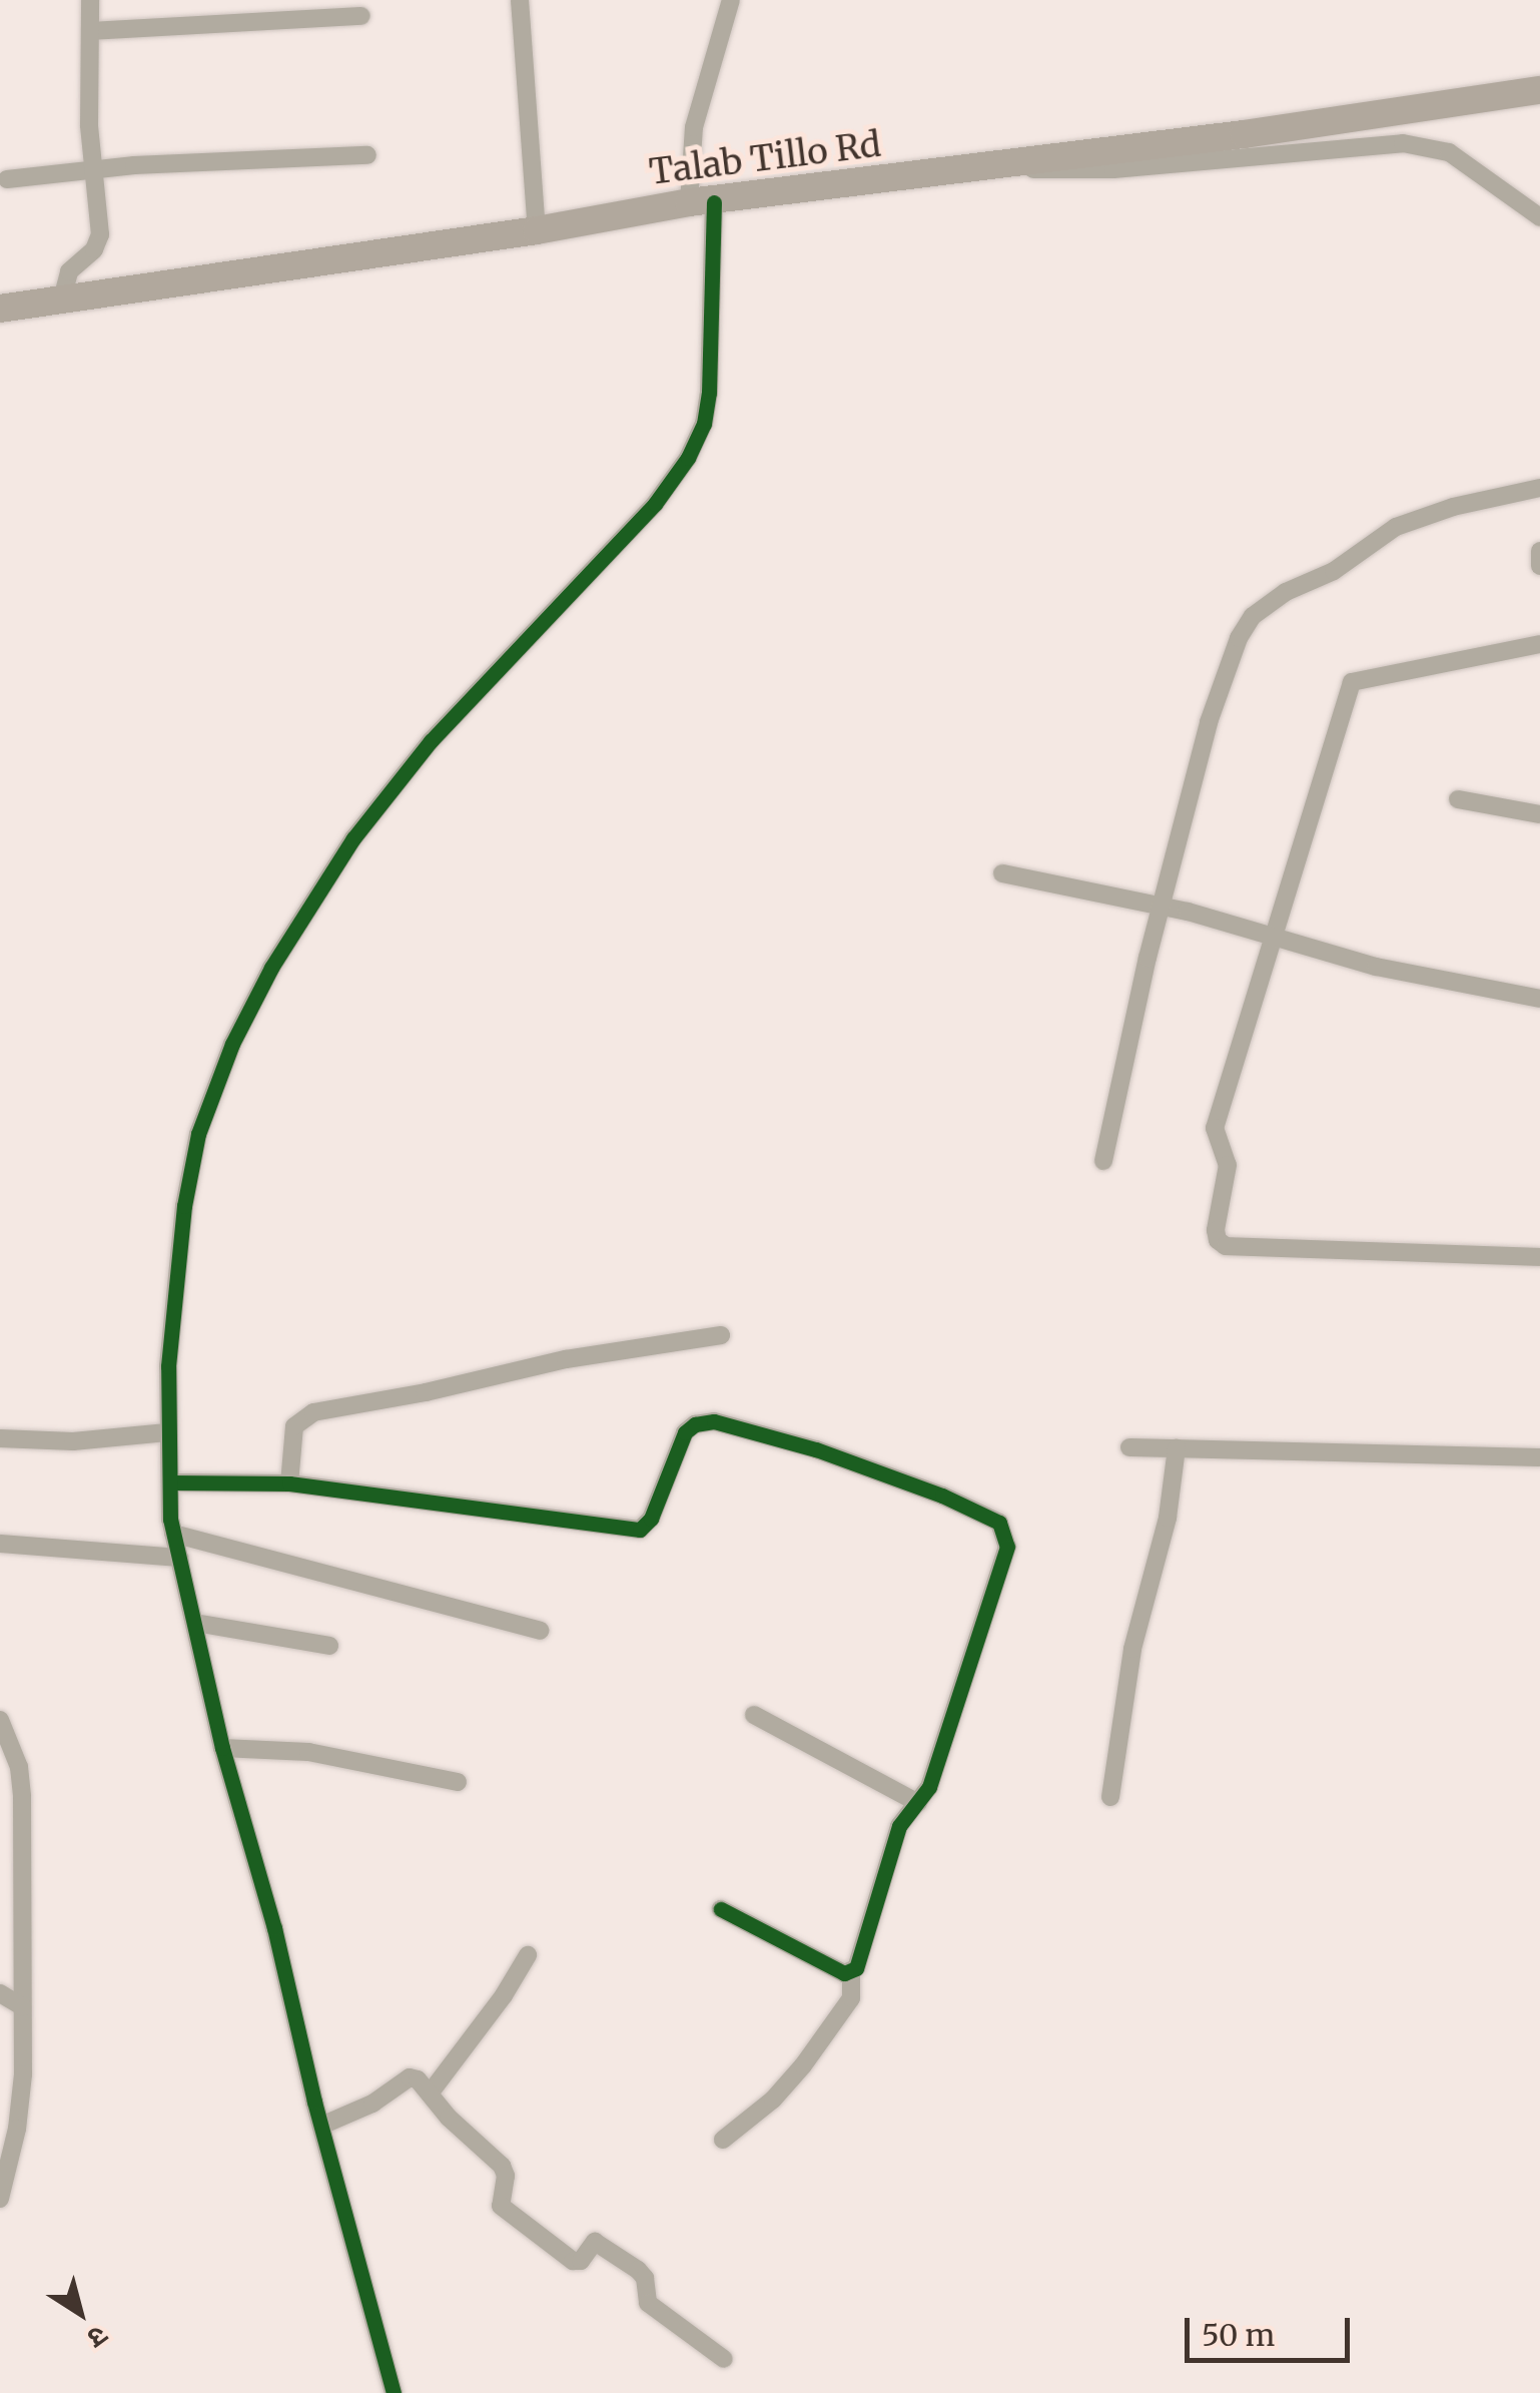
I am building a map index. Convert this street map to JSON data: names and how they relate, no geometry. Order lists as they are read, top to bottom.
{
  "streets": {
    "main road": ["Talab Tillo Rd"]
  },
  "scale_bar": "50 m",
  "north": "bottom right"
}
